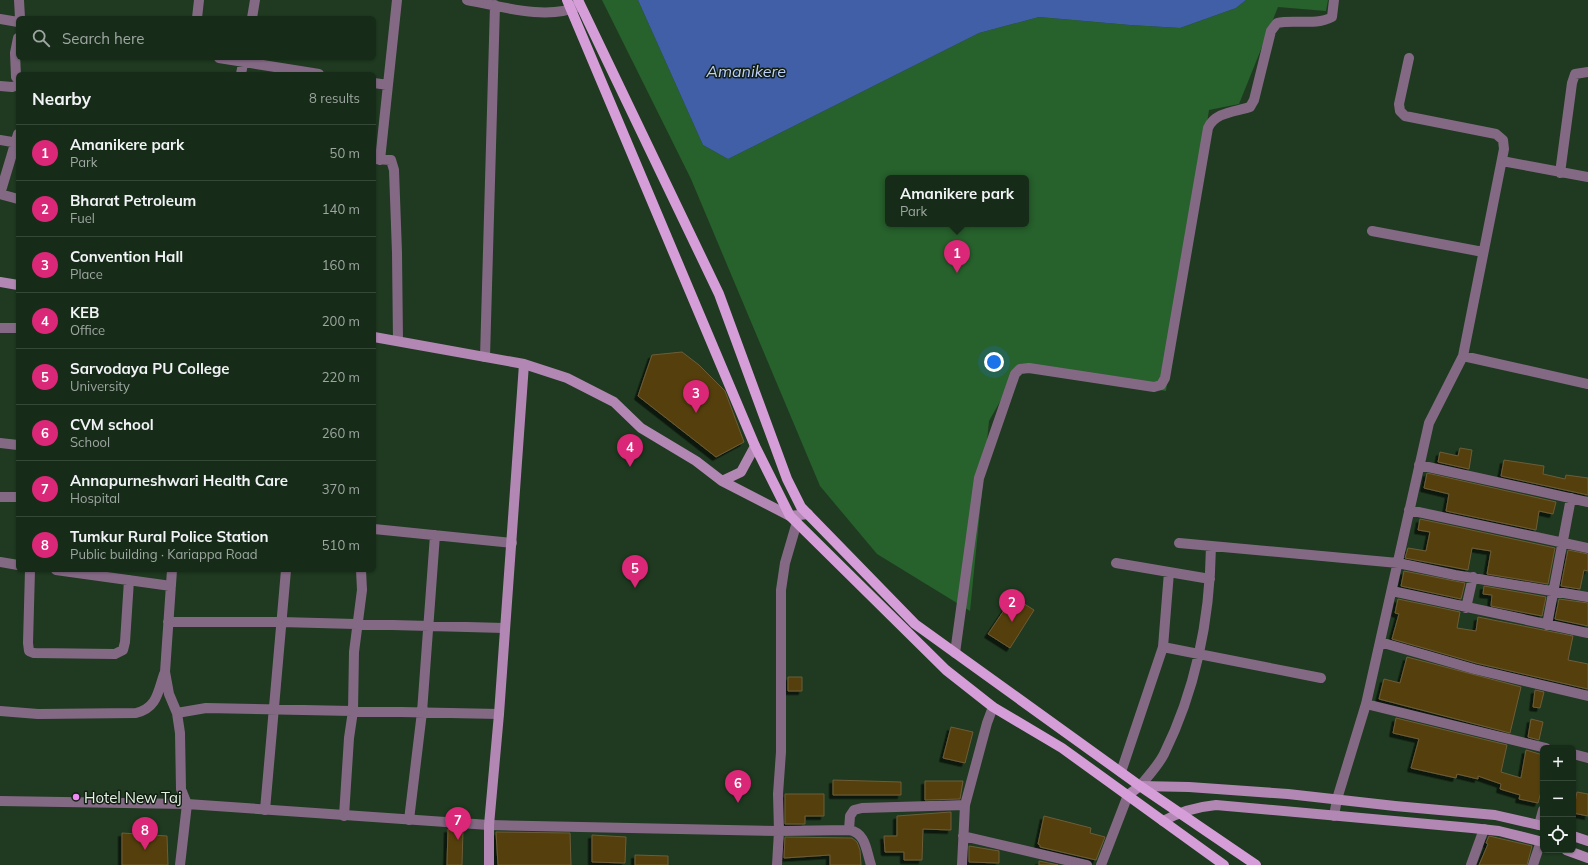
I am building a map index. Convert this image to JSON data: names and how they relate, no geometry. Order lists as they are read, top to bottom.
{
  "water": ["Amanikere"],
  "places": ["Hotel New Taj"],
  "page": {
    "search": "Search here",
    "heading": ["Nearby", "8 results"],
    "list": [
      {
        "mark": "1",
        "name": "Amanikere park",
        "note": "Park",
        "value": "50 m"
      },
      {
        "mark": "2",
        "name": "Bharat Petroleum",
        "note": "Fuel",
        "value": "140 m"
      },
      {
        "mark": "3",
        "name": "Convention Hall",
        "note": "Place",
        "value": "160 m"
      },
      {
        "mark": "4",
        "name": "KEB",
        "note": "Office",
        "value": "200 m"
      },
      {
        "mark": "5",
        "name": "Sarvodaya PU College",
        "note": "University",
        "value": "220 m"
      },
      {
        "mark": "6",
        "name": "CVM school",
        "note": "School",
        "value": "260 m"
      },
      {
        "mark": "7",
        "name": "Annapurneshwari Health Care",
        "note": "Hospital",
        "value": "370 m"
      },
      {
        "mark": "8",
        "name": "Tumkur Rural Police Station",
        "note": "Public building · Kariappa Road",
        "value": "510 m"
      }
    ],
    "popup": ["Amanikere park", "Park"],
    "pins": [
      "1",
      "3",
      "4",
      "5",
      "2",
      "6",
      "7",
      "8"
    ],
    "map_buttons": ["+", "−"]
  }
}
